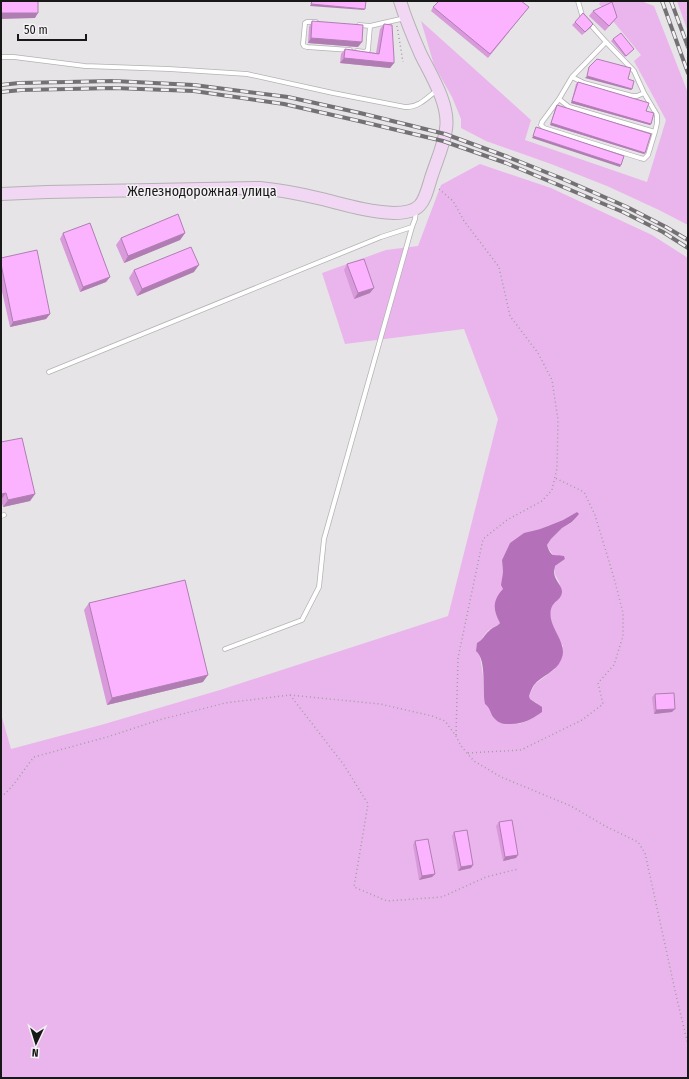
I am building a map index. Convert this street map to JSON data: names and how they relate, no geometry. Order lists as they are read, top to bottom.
{
  "streets": {
    "street": ["Железнодорожная улица"]
  },
  "scale_bar": "50 m",
  "north": "bottom"
}
